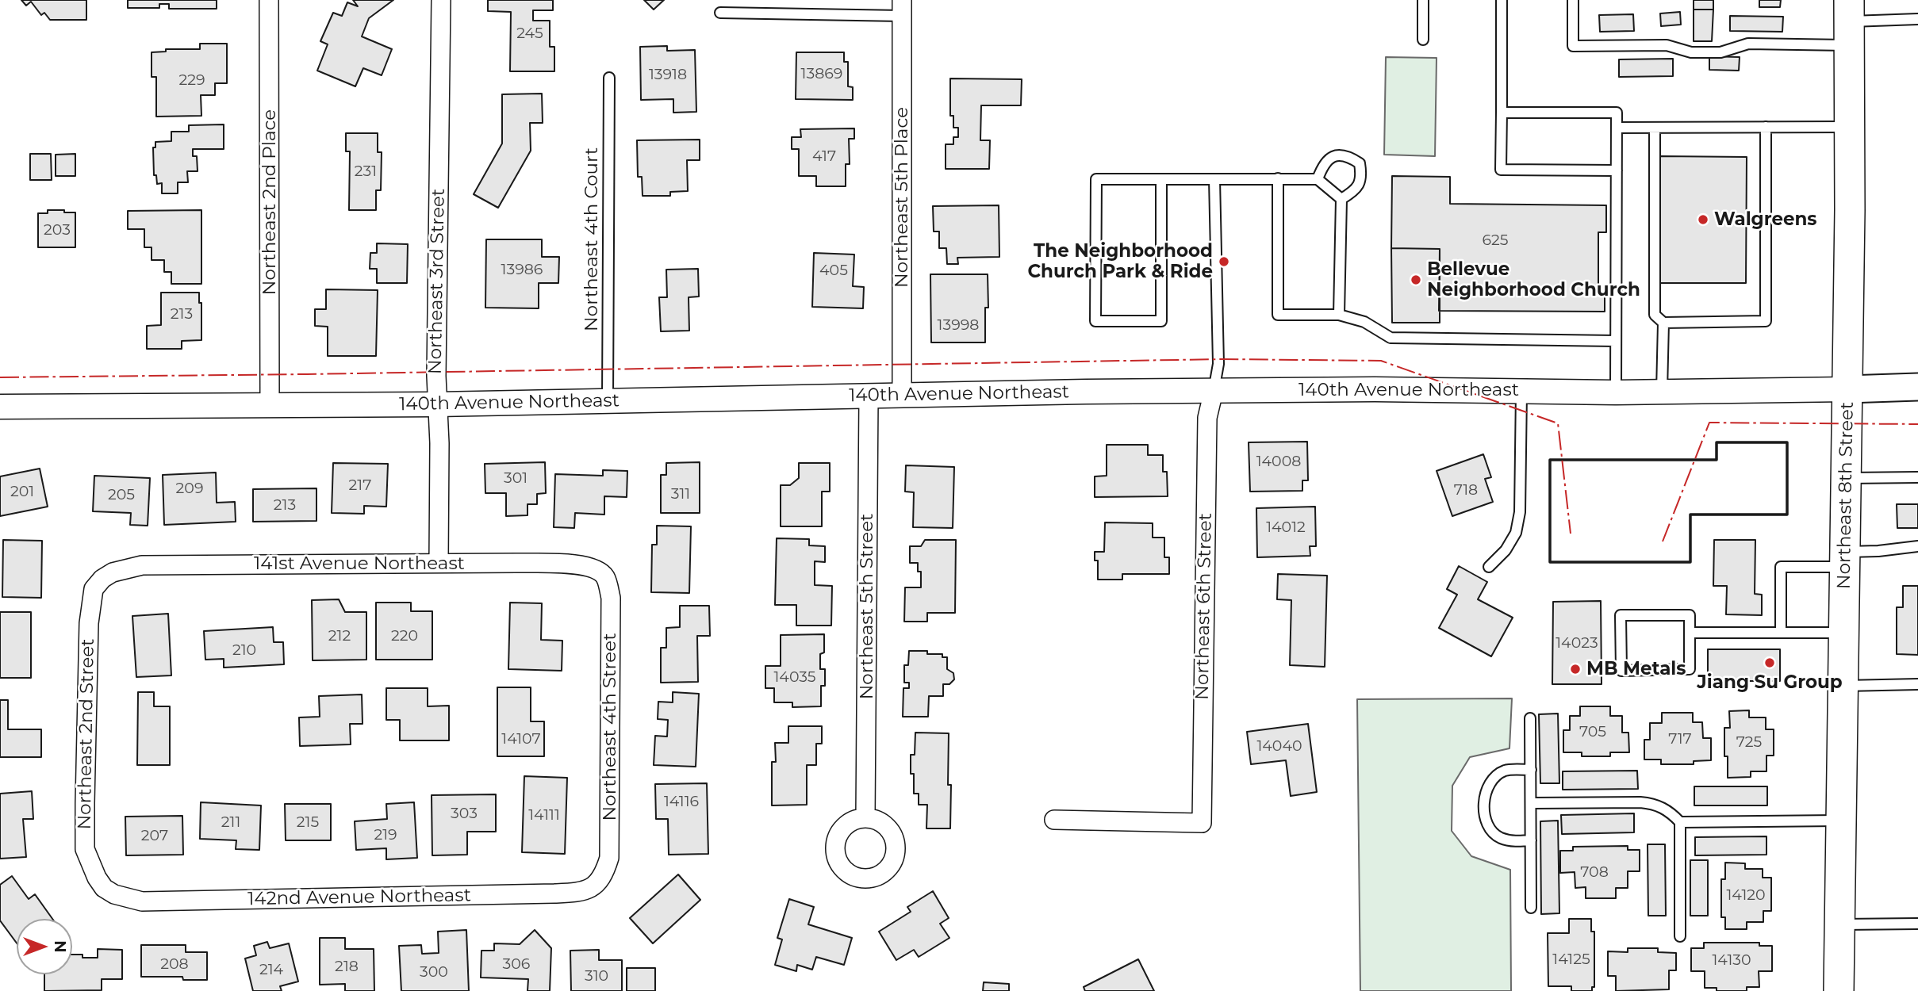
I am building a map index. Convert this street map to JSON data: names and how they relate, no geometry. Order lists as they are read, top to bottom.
{
  "streets": {
    "main road": ["140th Avenue Northeast", "Northeast 8th Street"],
    "street": [
      "Northeast 5th Place",
      "Northeast 2nd Place",
      "Northeast 3rd Street",
      "141st Avenue Northeast",
      "Northeast 5th Street",
      "Northeast 6th Street",
      "Northeast 4th Street",
      "Northeast 2nd Street",
      "142nd Avenue Northeast"
    ],
    "lane": ["Northeast 4th Court"]
  },
  "crossings": [
    ["Northeast 5th Place", "140th Avenue Northeast"],
    ["Northeast 2nd Place", "140th Avenue Northeast"],
    ["Northeast 4th Court", "140th Avenue Northeast"],
    ["Northeast 3rd Street", "140th Avenue Northeast"],
    ["Northeast 3rd Street", "141st Avenue Northeast"],
    ["140th Avenue Northeast", "Northeast 8th Street"],
    ["140th Avenue Northeast", "Northeast 5th Street"],
    ["140th Avenue Northeast", "Northeast 6th Street"],
    ["141st Avenue Northeast", "Northeast 4th Street"],
    ["141st Avenue Northeast", "Northeast 2nd Street"],
    ["Northeast 4th Street", "142nd Avenue Northeast"],
    ["Northeast 2nd Street", "142nd Avenue Northeast"]
  ],
  "places": [
    "Walgreens",
    "The Neighborhood Church Park & Ride",
    "Bellevue Neighborhood Church",
    "Jiang Su Group",
    "MB Metals"
  ],
  "house_numbers": [
    "245",
    "13869",
    "13918",
    "229",
    "417",
    "231",
    "203",
    "625",
    "13986",
    "405",
    "213",
    "13998",
    "14008",
    "301",
    "217",
    "209",
    "718",
    "201",
    "311",
    "205",
    "213",
    "14012",
    "212",
    "220",
    "14023",
    "210",
    "14035",
    "705",
    "14107",
    "717",
    "725",
    "14040",
    "14116",
    "303",
    "14111",
    "211",
    "215",
    "219",
    "207",
    "708",
    "14120",
    "14125",
    "14130",
    "208",
    "306",
    "218",
    "214",
    "300",
    "310"
  ],
  "north": "right"
}
